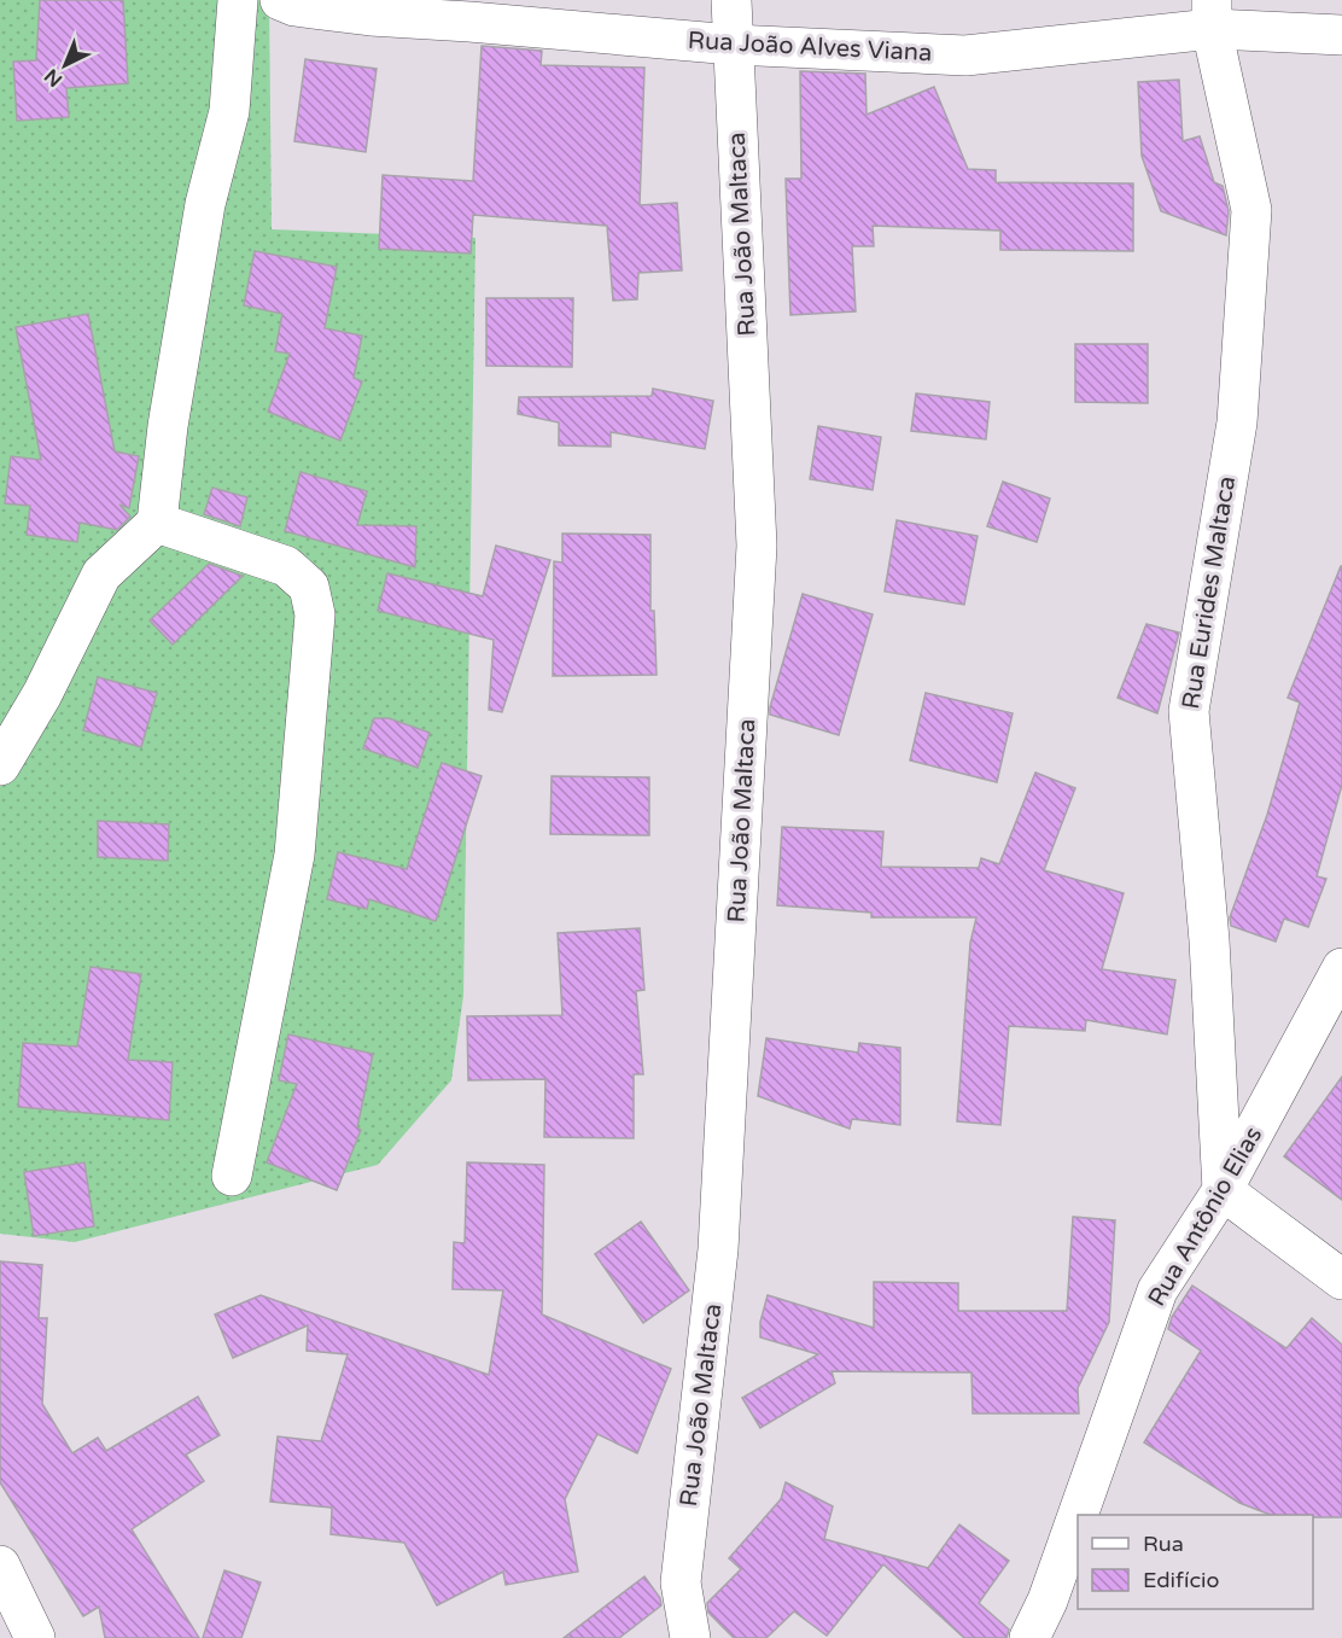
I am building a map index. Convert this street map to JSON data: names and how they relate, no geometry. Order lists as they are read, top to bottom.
{
  "streets": {
    "street": [
      "Rua João Alves Viana",
      "Rua João Maltaca",
      "Rua Eurides Maltaca",
      "Rua Antônio Elias"
    ]
  },
  "crossings": [
    ["Rua João Alves Viana", "Rua João Maltaca"],
    ["Rua João Alves Viana", "Rua Eurides Maltaca"],
    ["Rua Eurides Maltaca", "Rua Antônio Elias"]
  ],
  "legend": ["Rua", "Edifício"],
  "north": "bottom left"
}
